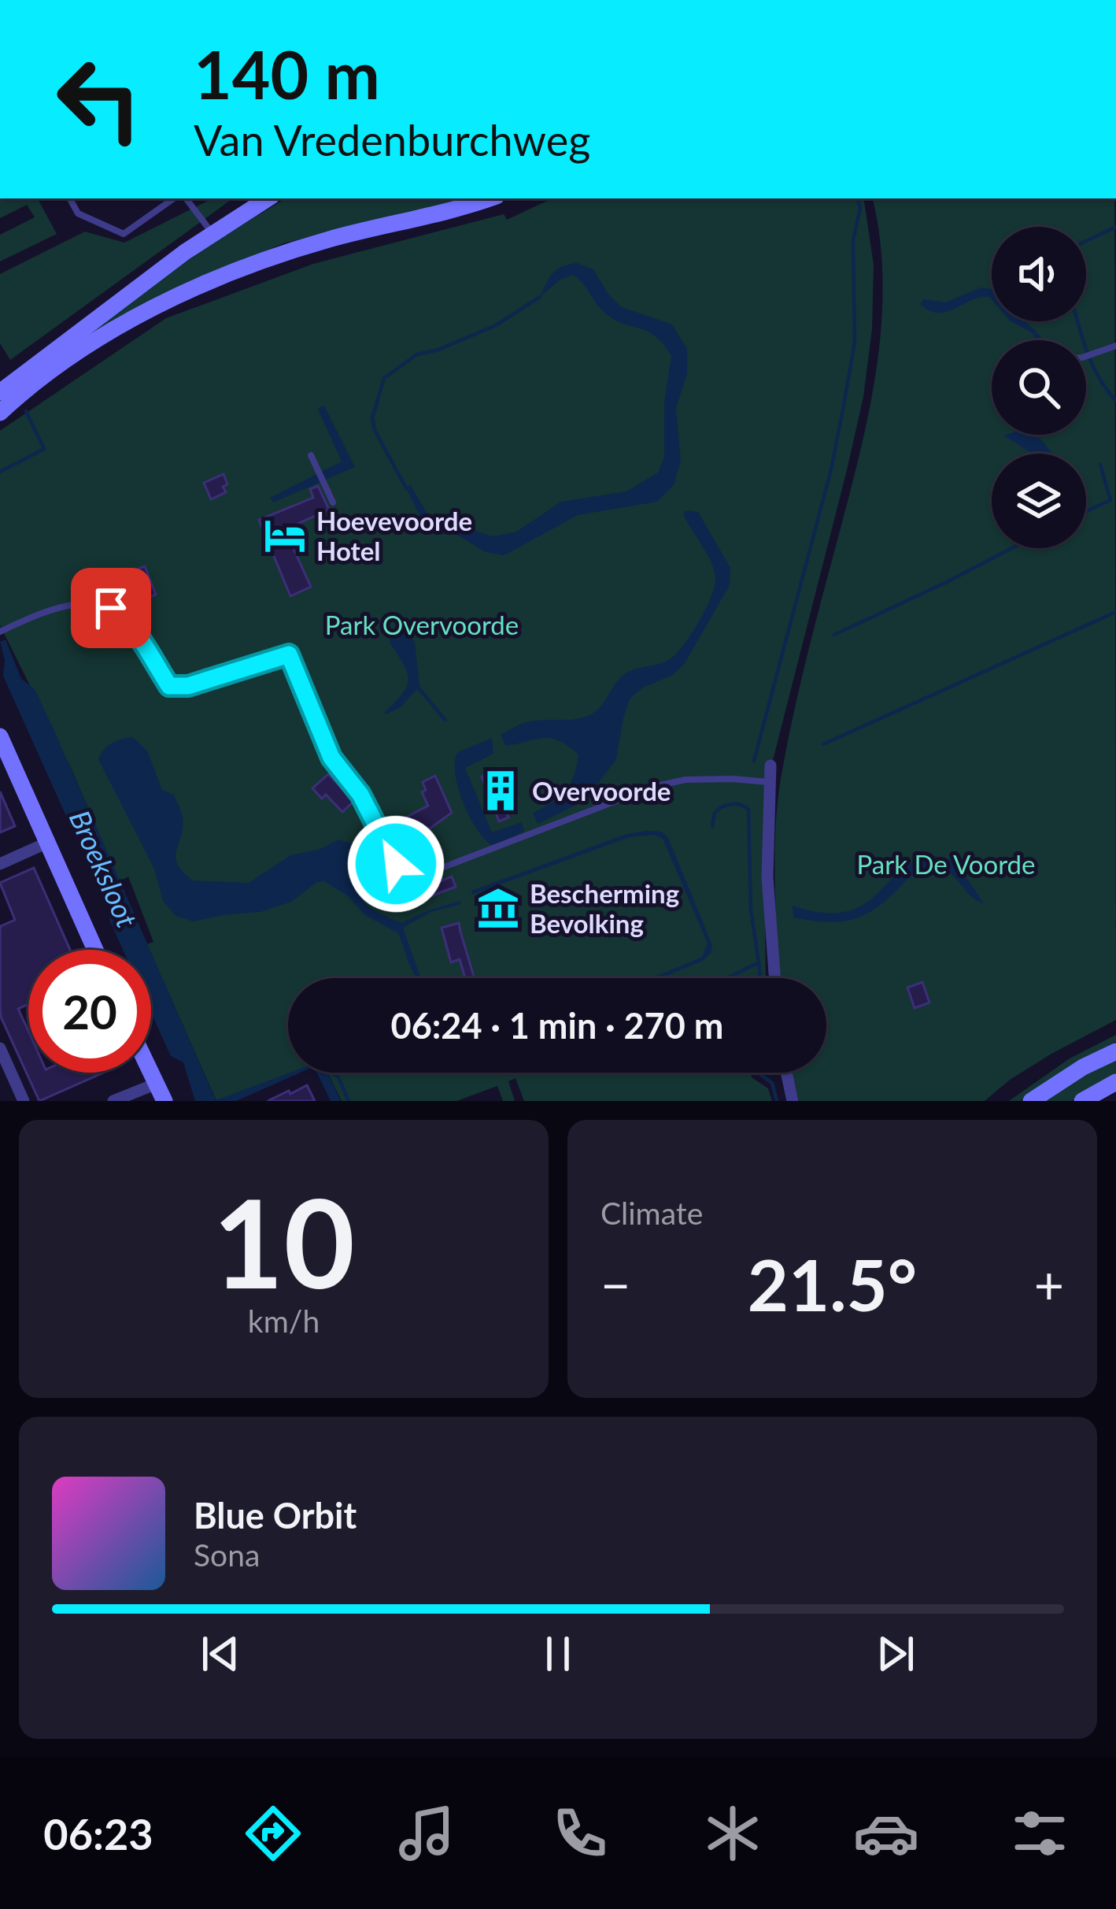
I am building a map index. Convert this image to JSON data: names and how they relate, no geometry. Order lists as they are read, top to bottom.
{
  "water": ["Broeksloot"],
  "parks": ["Park Overvoorde", "Park De Voorde"],
  "places": {
    "hotel": ["Hoevevoorde Hotel"],
    "building": ["Overvoorde"],
    "museum": ["Bescherming Bevolking"]
  },
  "page": {
    "turn": ["140 m", "Van Vredenburchweg"],
    "limit": "20",
    "trip": "06:24 · 1 min · 270 m",
    "tile": [
      ["10", "km/h"],
      "Climate"
    ],
    "heat": ["−", "21.5°", "+"],
    "song": ["Blue Orbit", "Sona"],
    "tabs": "06:23"
  }
}
